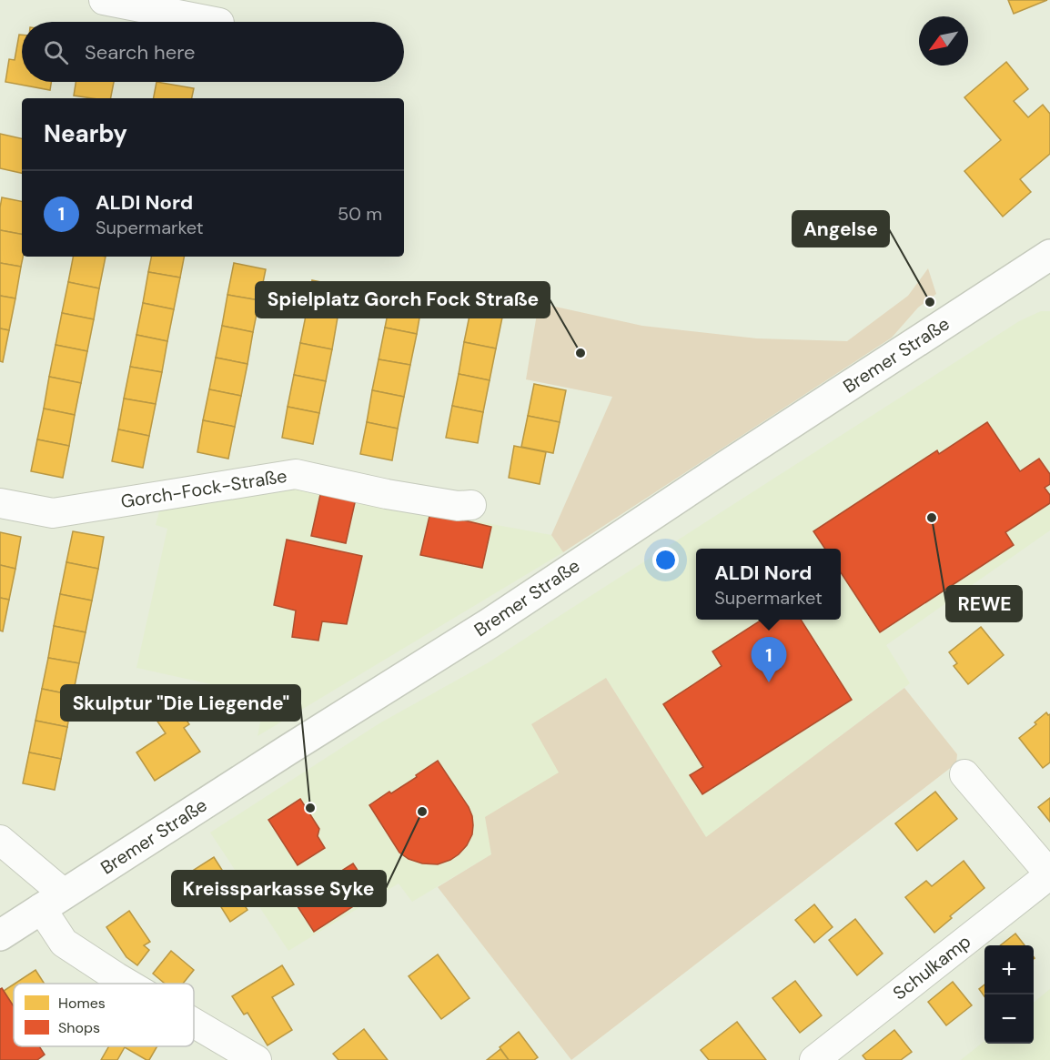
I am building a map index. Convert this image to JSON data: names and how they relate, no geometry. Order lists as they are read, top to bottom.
{
  "streets": {
    "main road": ["Bremer Straße"],
    "street": ["Gorch-Fock-Straße", "Schulkamp"]
  },
  "places": [
    "Angelse",
    "Spielplatz Gorch Fock Straße",
    "REWE",
    "Skulptur \"Die Liegende\"",
    "Kreissparkasse Syke"
  ],
  "legend": ["Homes", "Shops"],
  "north": "bottom left",
  "page": {
    "search": "Search here",
    "heading": "Nearby",
    "list": [
      {
        "mark": "1",
        "name": "ALDI Nord",
        "note": "Supermarket",
        "value": "50 m"
      }
    ],
    "popup": ["ALDI Nord", "Supermarket"],
    "pins": "1",
    "map_buttons": ["+", "−"]
  }
}
